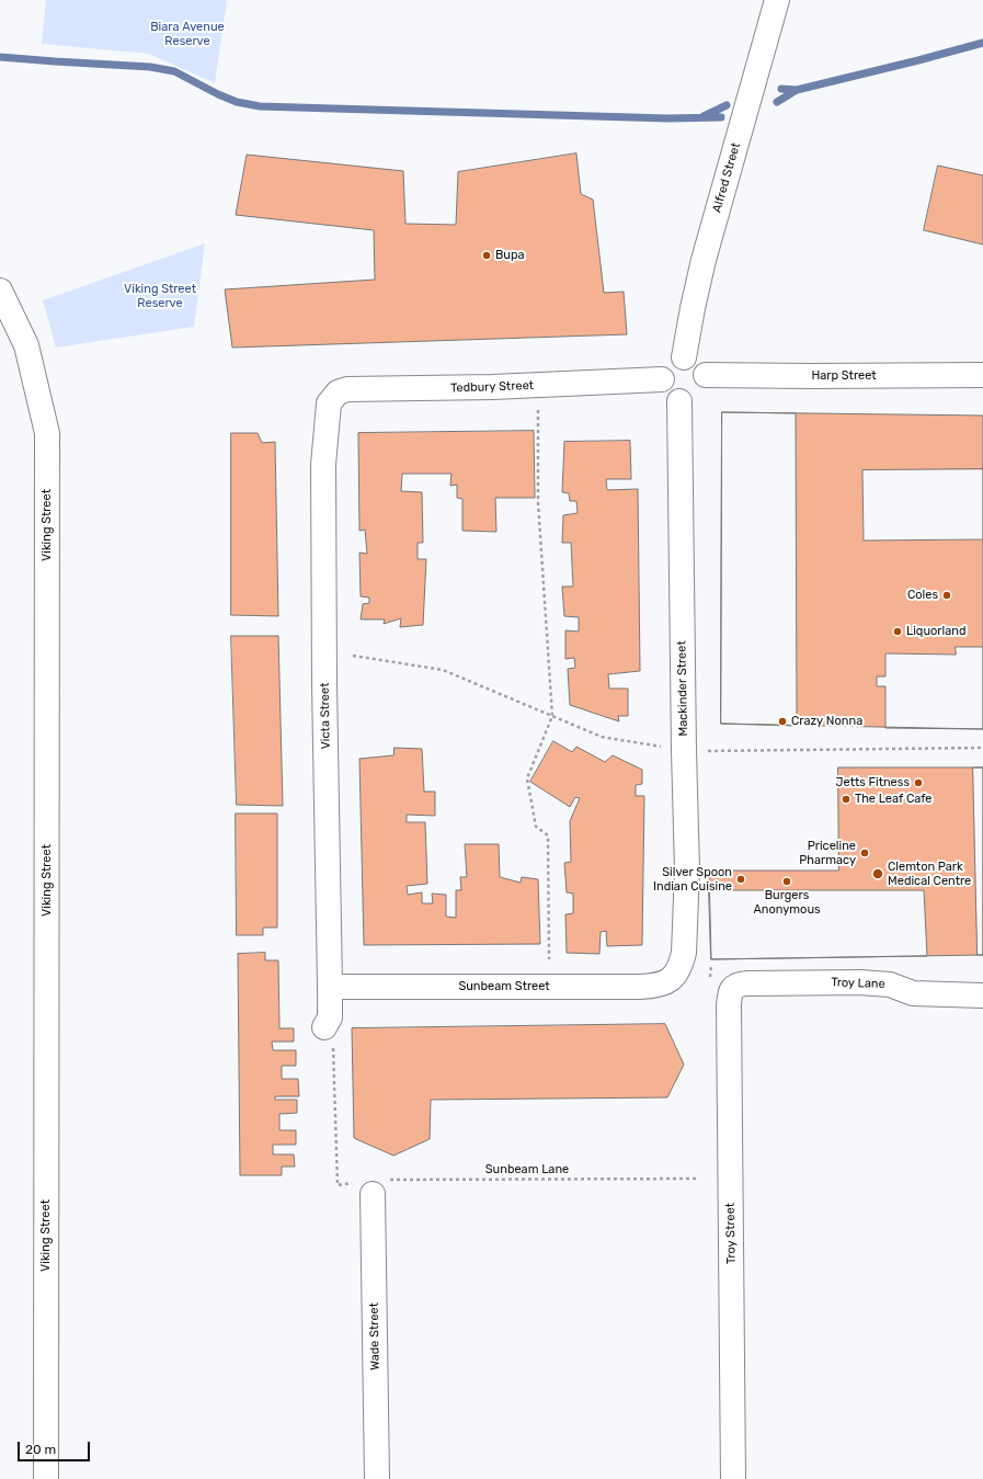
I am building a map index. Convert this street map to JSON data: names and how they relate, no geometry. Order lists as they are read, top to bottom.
{
  "streets": {
    "street": [
      "Alfred Street",
      "Harp Street",
      "Tedbury Street",
      "Viking Street",
      "Mackinder Street",
      "Victa Street",
      "Troy Lane",
      "Sunbeam Street",
      "Troy Street",
      "Wade Street"
    ],
    "path": ["Sunbeam Lane"]
  },
  "crossings": [
    ["Alfred Street", "Harp Street"],
    ["Alfred Street", "Tedbury Street"],
    ["Alfred Street", "Mackinder Street"],
    ["Harp Street", "Tedbury Street"],
    ["Harp Street", "Mackinder Street"],
    ["Tedbury Street", "Mackinder Street"],
    ["Tedbury Street", "Victa Street"],
    ["Mackinder Street", "Sunbeam Street"],
    ["Victa Street", "Sunbeam Street"],
    ["Troy Lane", "Troy Street"],
    ["Sunbeam Lane", "Wade Street"]
  ],
  "parks": ["Biara Avenue Reserve", "Viking Street Reserve"],
  "places": [
    "Bupa",
    "Coles",
    "Liquorland",
    "Crazy Nonna",
    "Jetts Fitness",
    "The Leaf Cafe",
    "Priceline Pharmacy",
    "Clemton Park Medical Centre",
    "Silver Spoon Indian Cuisine",
    "Burgers Anonymous"
  ],
  "scale_bar": "20 m"
}
